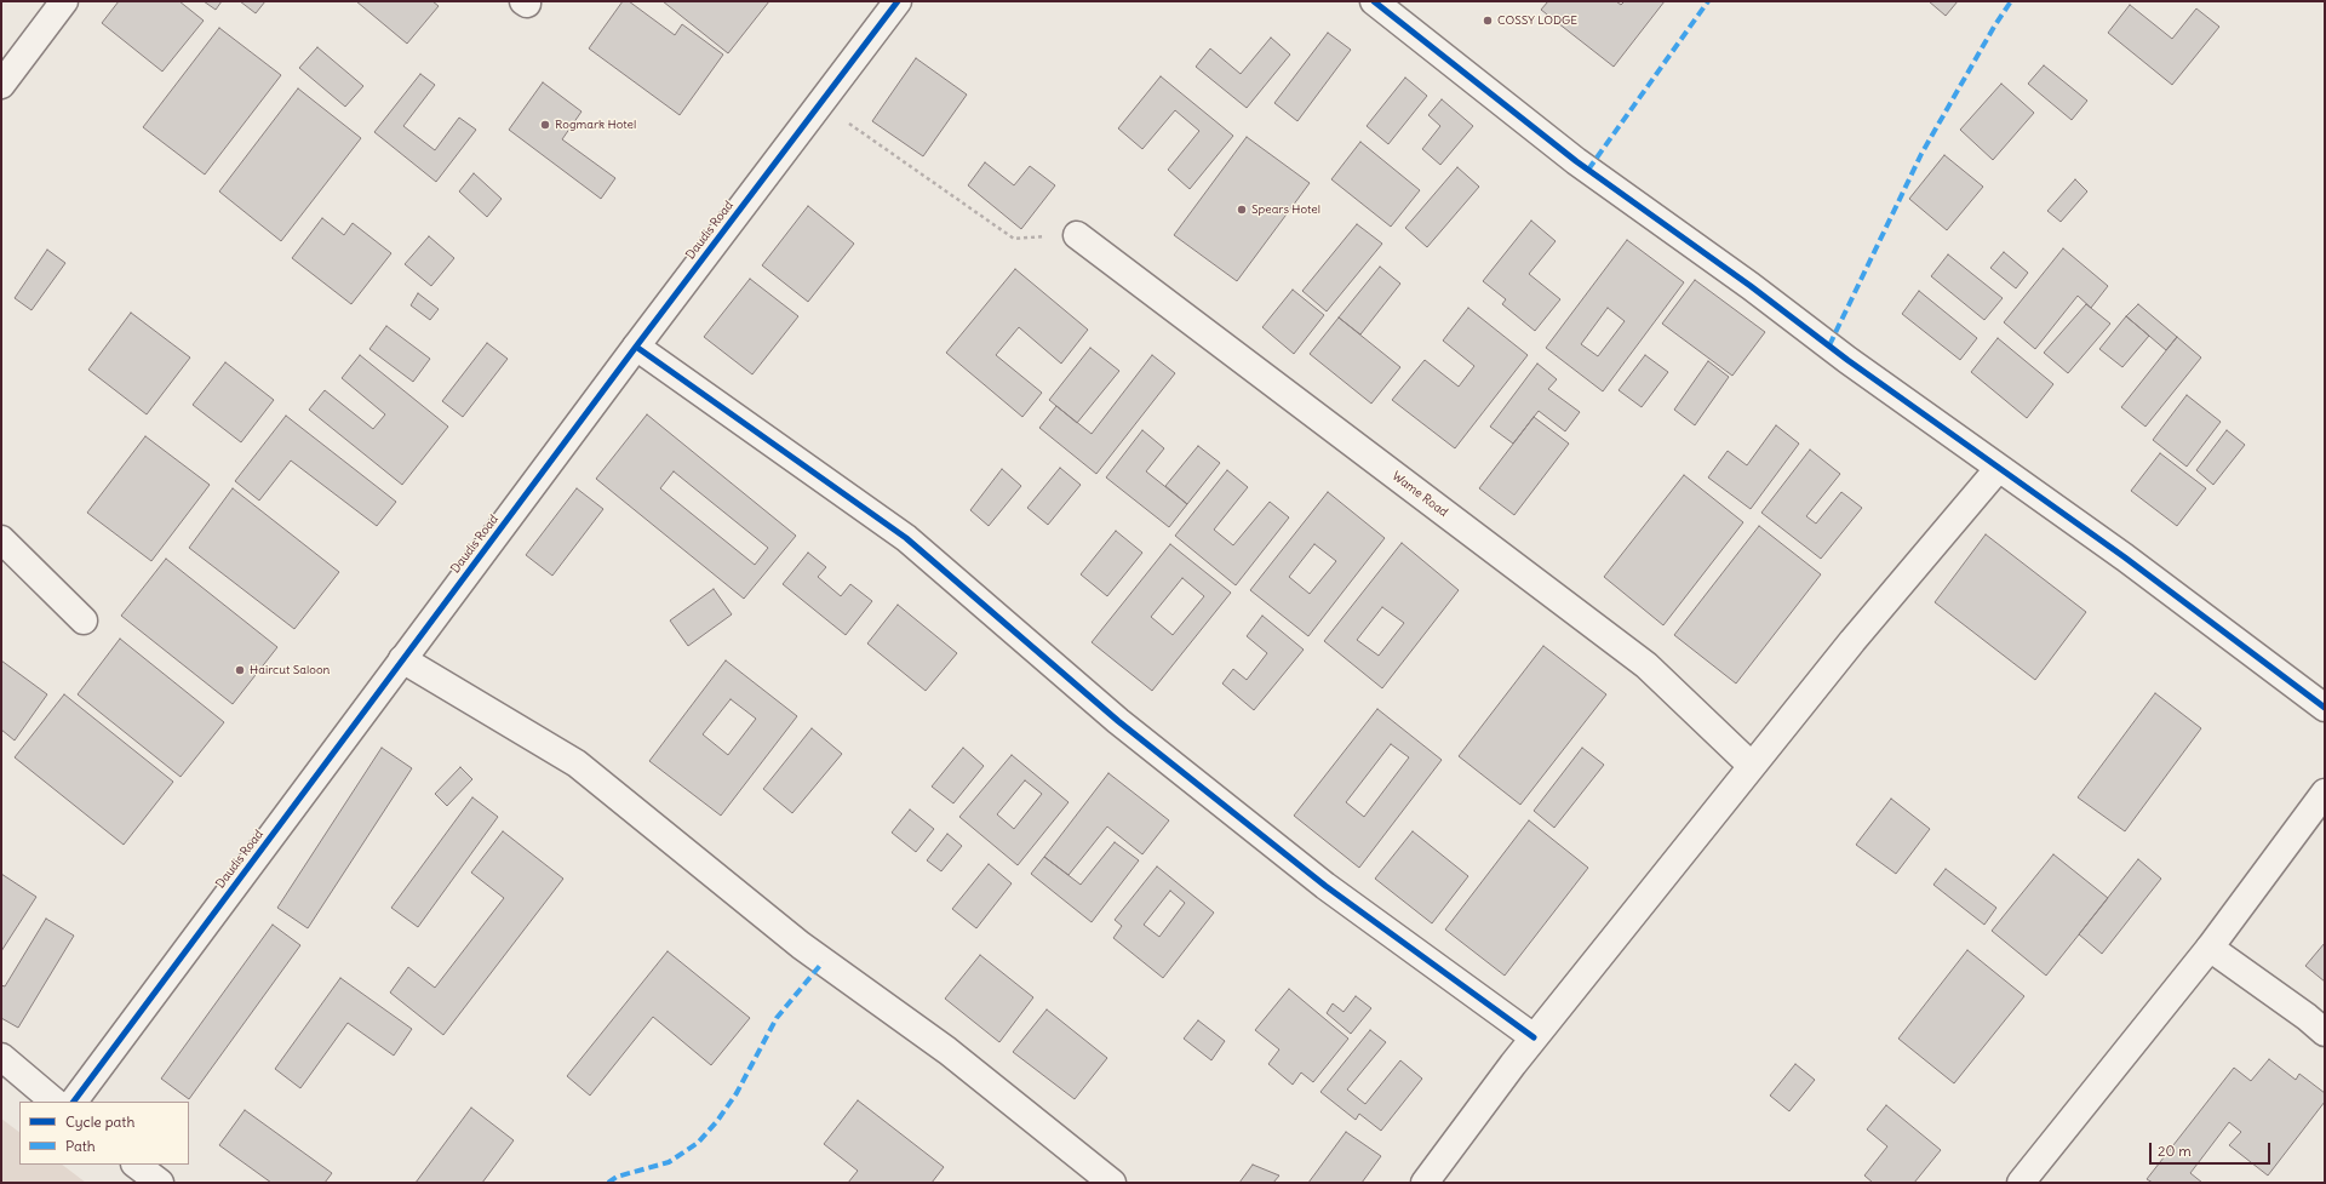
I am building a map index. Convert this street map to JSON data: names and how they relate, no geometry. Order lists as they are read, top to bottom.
{
  "streets": {
    "street": ["Daudis Road", "Wame Road"]
  },
  "places": [
    "COSSY LODGE",
    "Rogmark Hotel",
    "Spears Hotel",
    "Haircut Saloon"
  ],
  "legend": ["Cycle path", "Path"],
  "scale_bar": "20 m"
}
